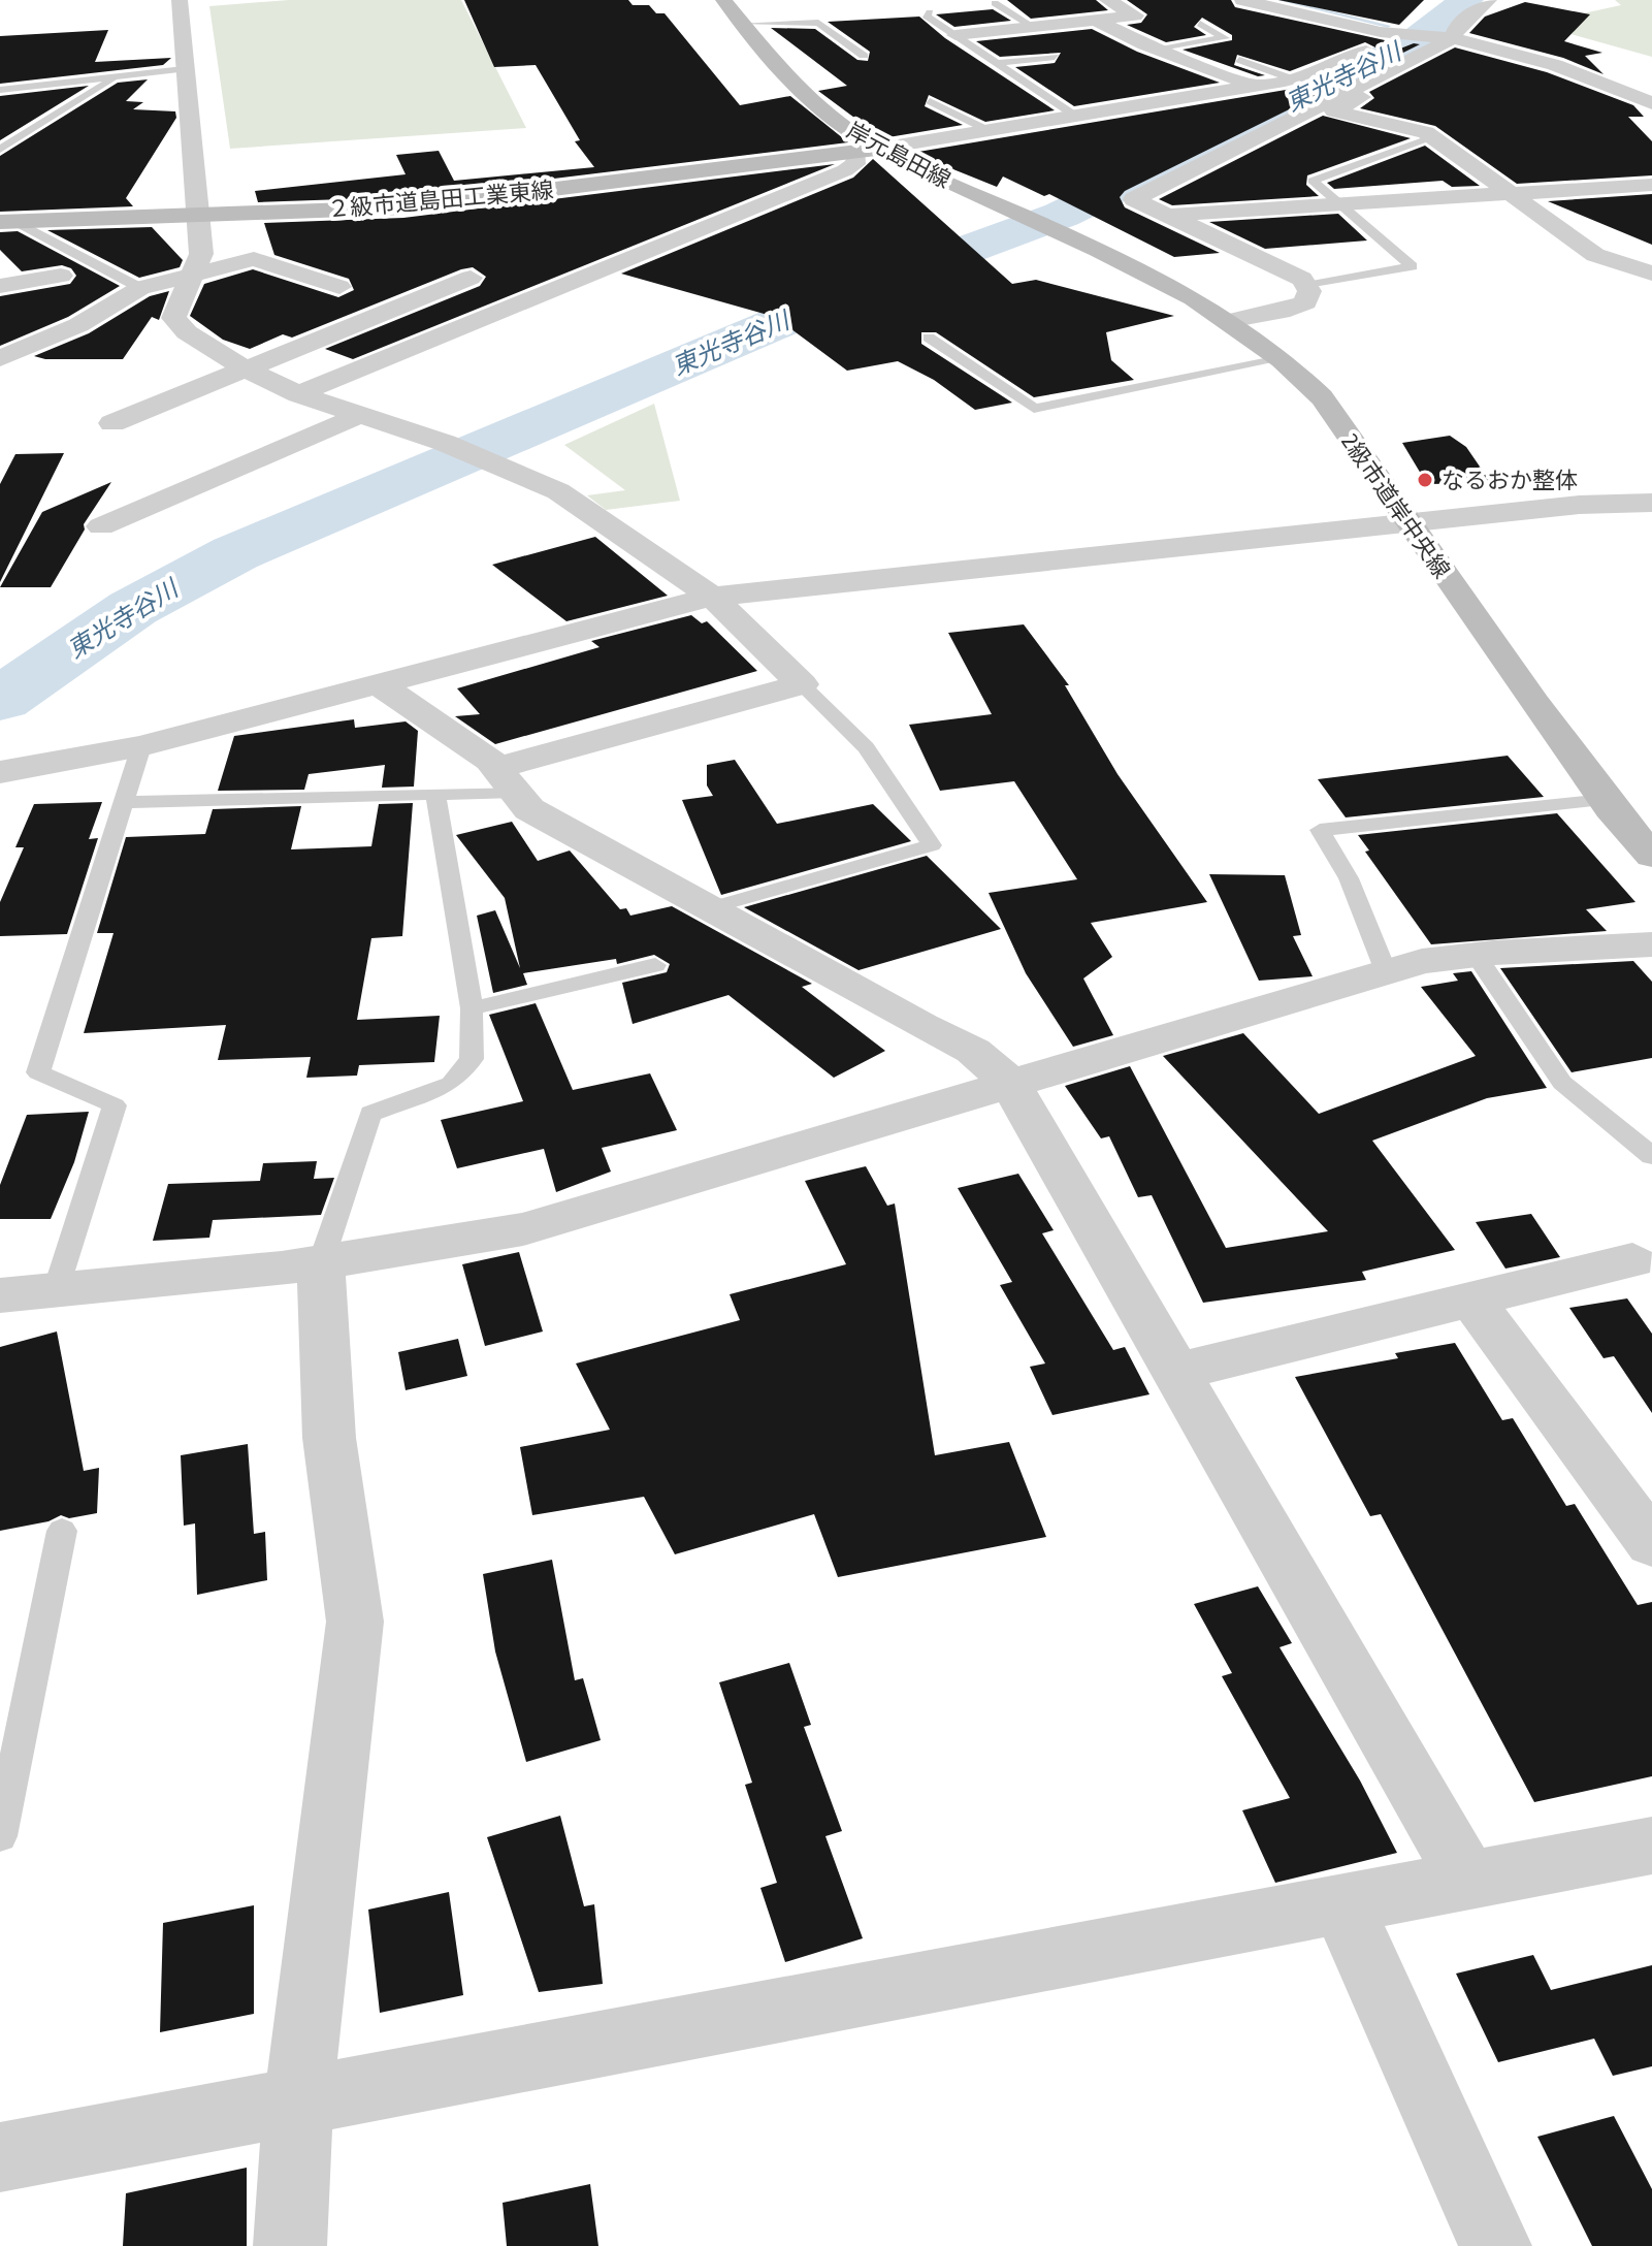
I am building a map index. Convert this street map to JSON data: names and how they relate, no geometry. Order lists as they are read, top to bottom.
{
  "streets": {
    "street": ["岸元島田線", "２級市道島田工業東線", "2級市道岸中央線"]
  },
  "crossings": [
    ["岸元島田線", "２級市道島田工業東線"],
    ["岸元島田線", "2級市道岸中央線"]
  ],
  "water": ["東光寺谷川"],
  "places": ["なるおか整体"]
}
